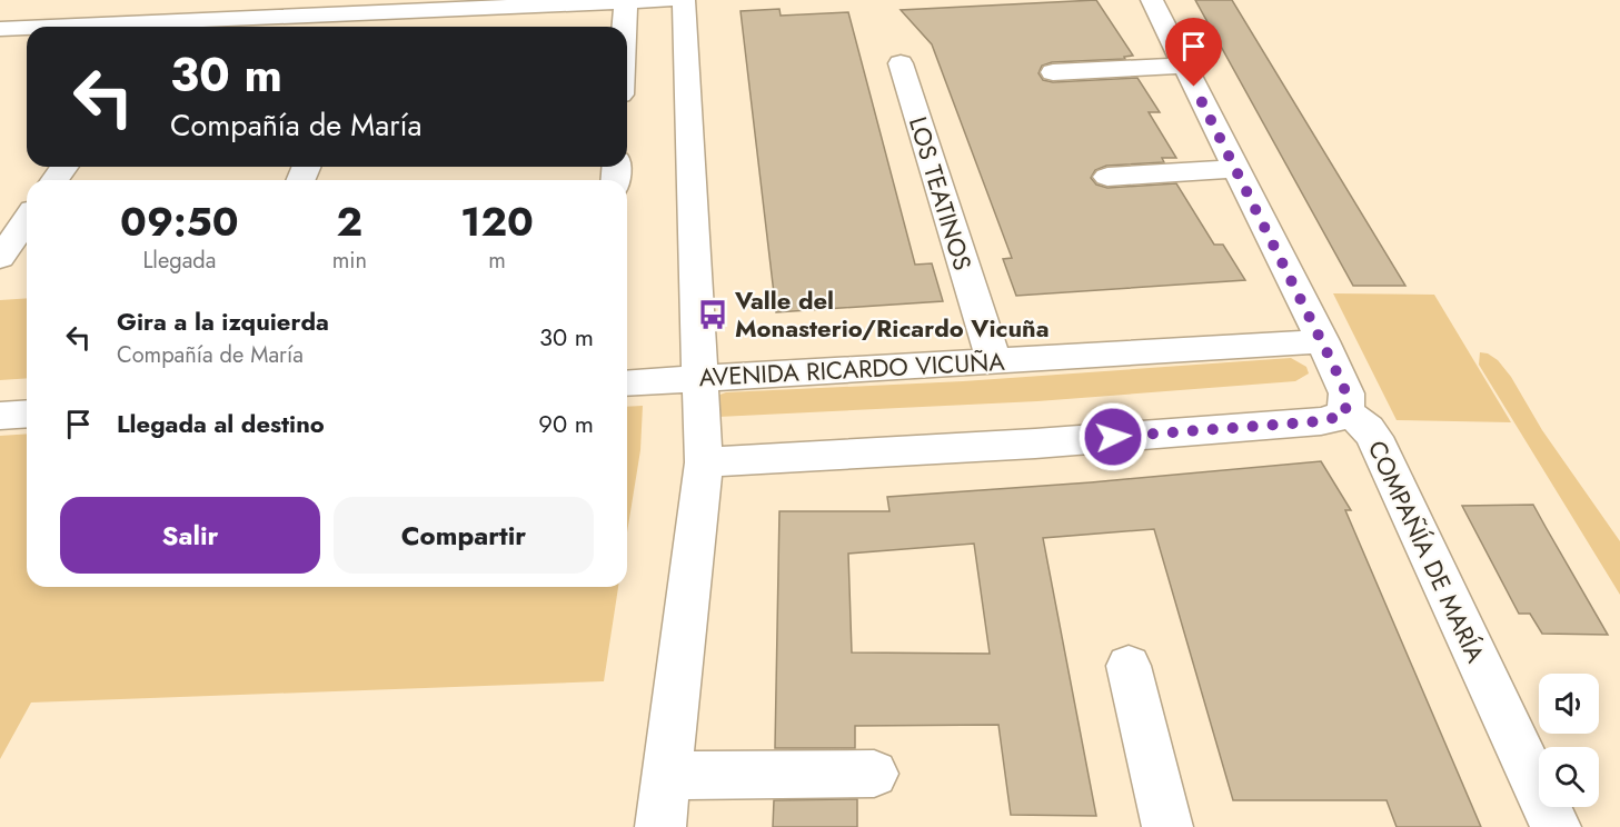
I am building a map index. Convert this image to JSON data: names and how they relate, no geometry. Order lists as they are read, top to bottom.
{
  "streets": {
    "street": ["LOS TEATINOS", "AVENIDA RICARDO VICUÑA", "COMPAÑÍA DE MARÍA"]
  },
  "crossings": [
    ["LOS TEATINOS", "AVENIDA RICARDO VICUÑA"]
  ],
  "places": {
    "bus stop": ["Valle del Monasterio/Ricardo Vicuña"]
  },
  "page": {
    "turn": ["30 m", "Compañía de María"],
    "eta": [
      "09:50",
      "Llegada",
      "2",
      "min",
      "120",
      "m"
    ],
    "list": [
      {
        "name": "Gira a la izquierda",
        "note": "Compañía de María",
        "value": "30 m"
      },
      {
        "name": "Llegada al destino",
        "value": "90 m"
      }
    ],
    "buttons": ["Salir", "Compartir"]
  }
}
